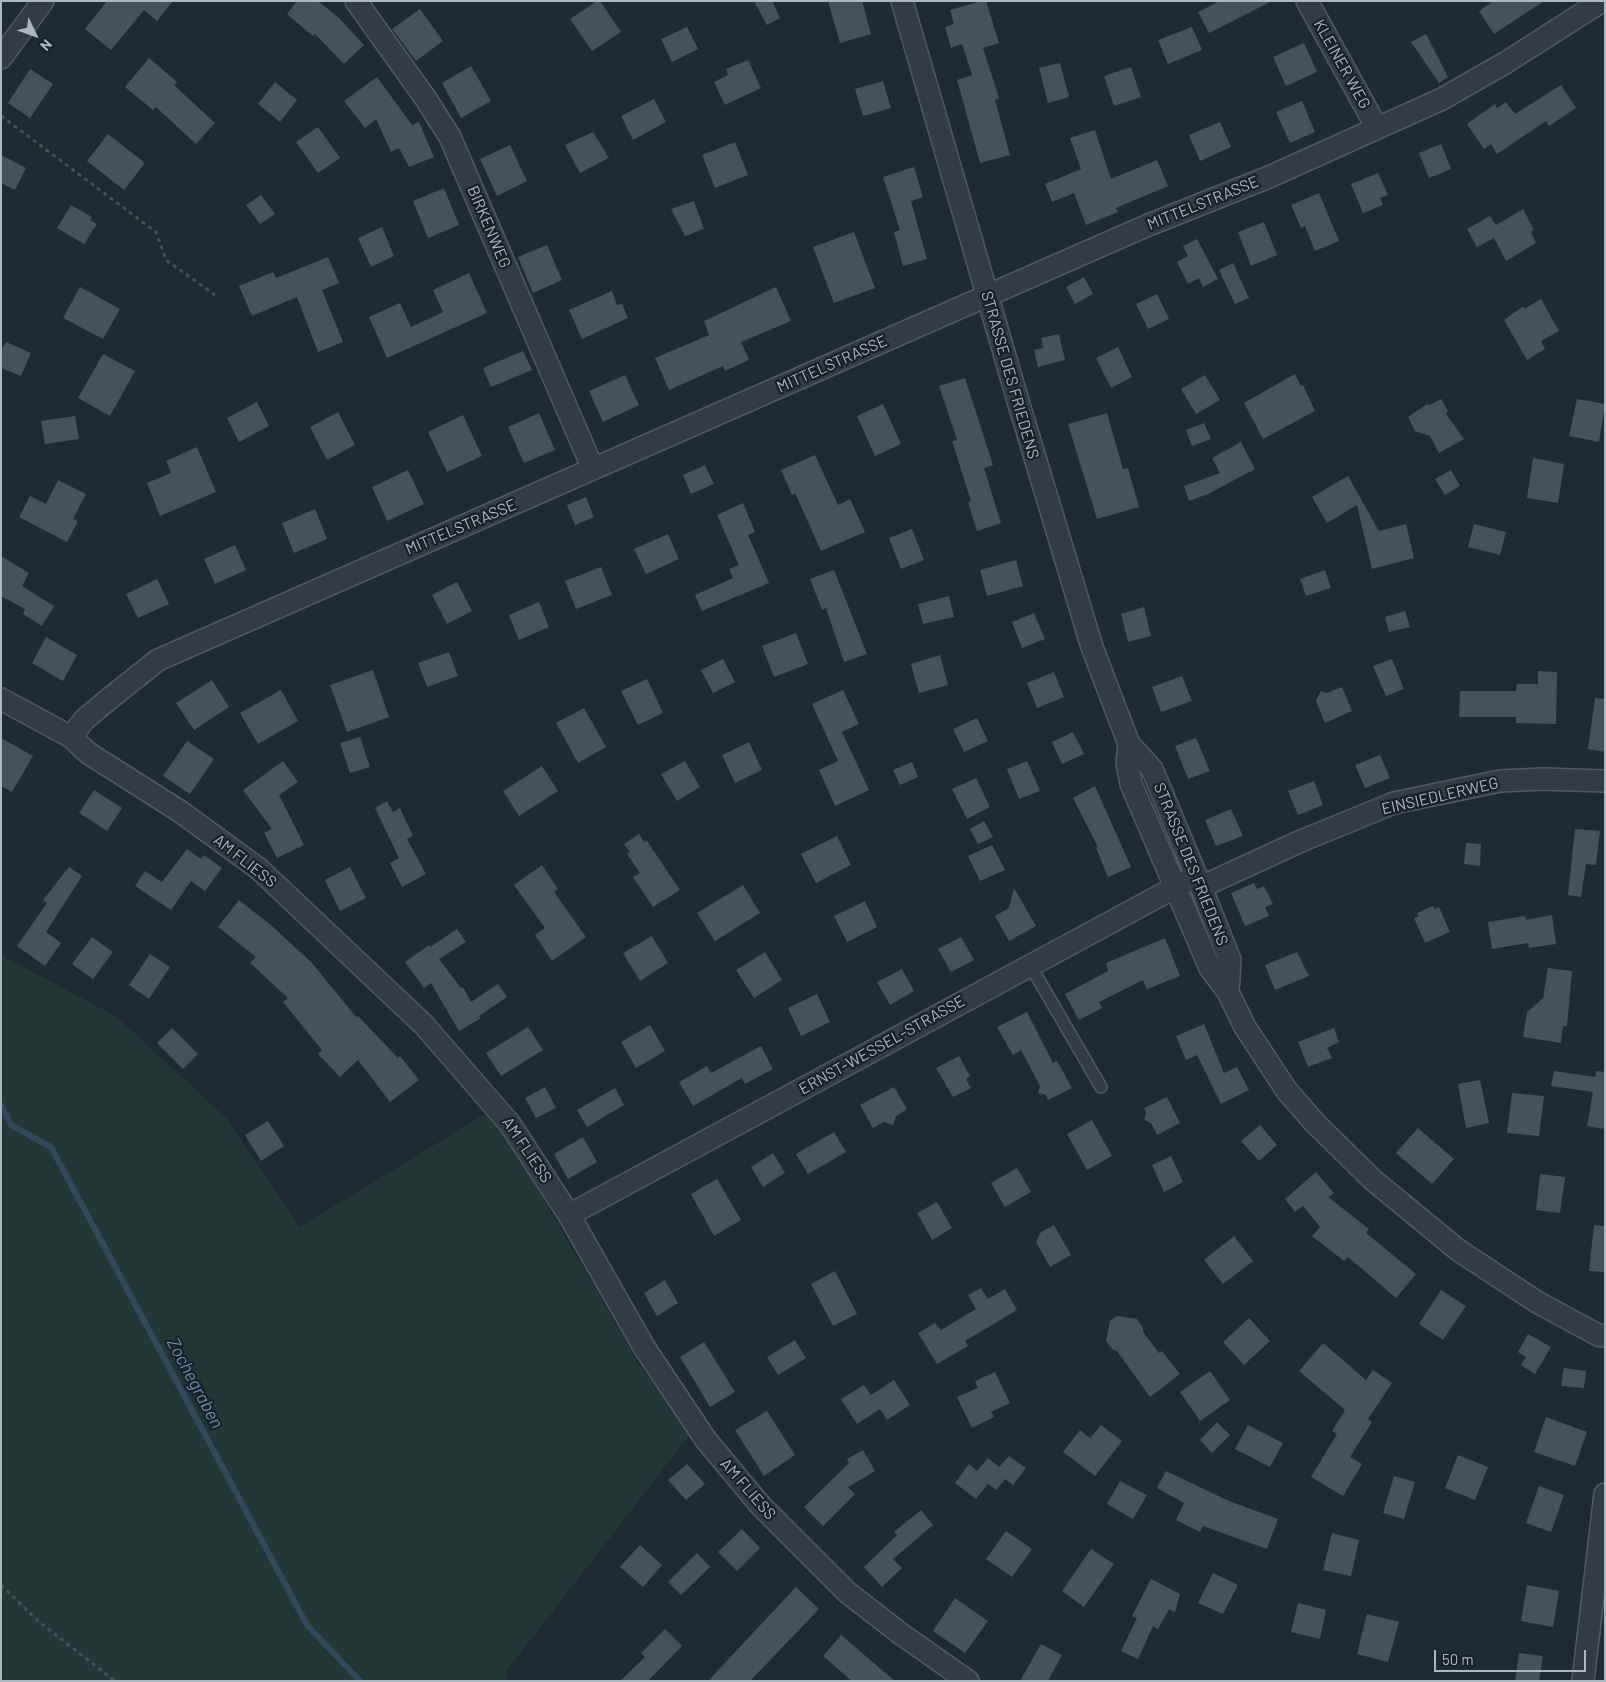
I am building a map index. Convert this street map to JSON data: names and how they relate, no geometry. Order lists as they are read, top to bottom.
{
  "streets": {
    "street": [
      "KLEINER WEG",
      "MITTELSTRASSE",
      "BIRKENWEG",
      "STRASSE DES FRIEDENS",
      "EINSIEDLERWEG",
      "AM FLIESS",
      "ERNST-WESSEL-STRASSE"
    ]
  },
  "crossings": [
    ["KLEINER WEG", "MITTELSTRASSE"],
    ["MITTELSTRASSE", "BIRKENWEG"],
    ["MITTELSTRASSE", "STRASSE DES FRIEDENS"],
    ["MITTELSTRASSE", "AM FLIESS"],
    ["STRASSE DES FRIEDENS", "EINSIEDLERWEG"],
    ["STRASSE DES FRIEDENS", "ERNST-WESSEL-STRASSE"],
    ["EINSIEDLERWEG", "ERNST-WESSEL-STRASSE"],
    ["AM FLIESS", "ERNST-WESSEL-STRASSE"]
  ],
  "water": ["Zochegraben"],
  "scale_bar": "50 m",
  "north": "bottom right"
}
